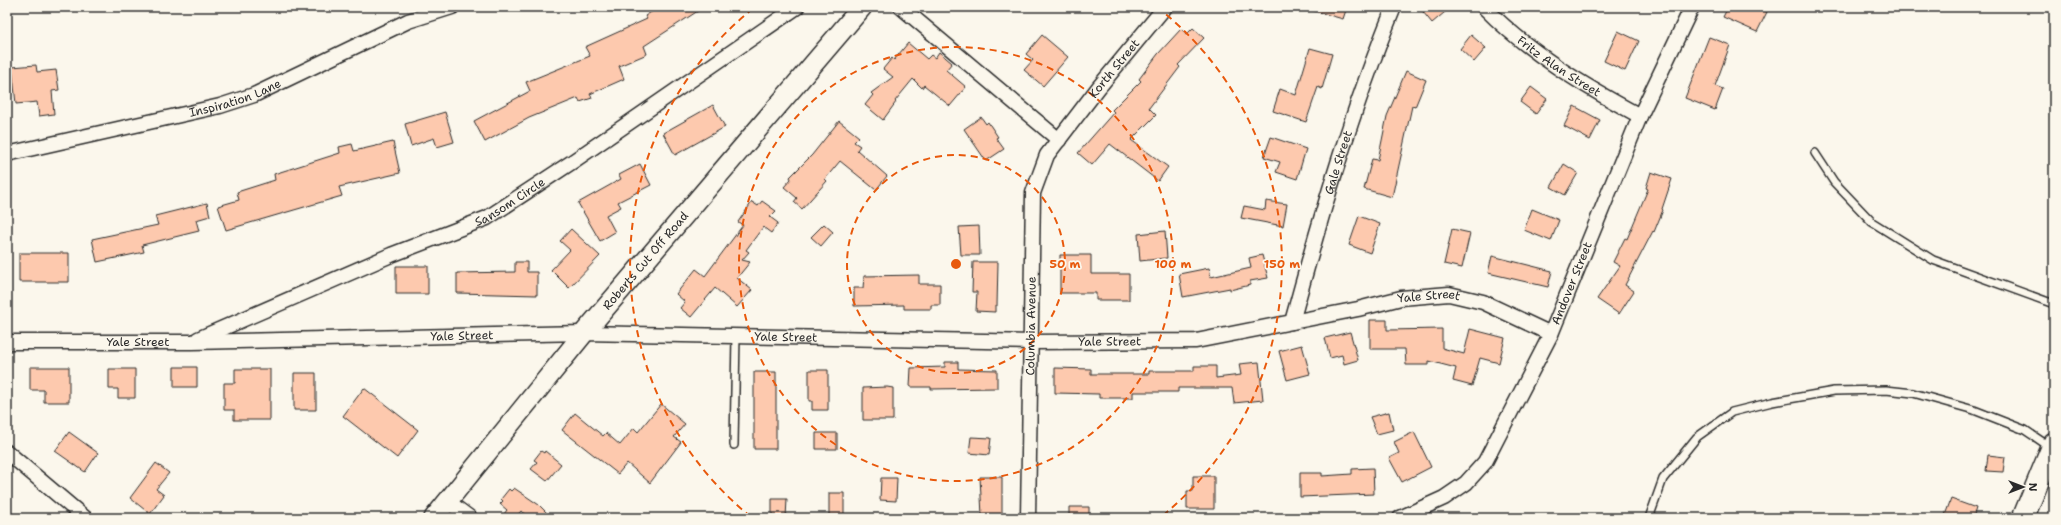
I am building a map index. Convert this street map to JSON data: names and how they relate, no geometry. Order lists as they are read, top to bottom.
{
  "streets": {
    "street": [
      "Fritz Alan Street",
      "Korth Street",
      "Inspiration Lane",
      "Gale Street",
      "Sansom Circle",
      "Roberts Cut Off Road",
      "Andover Street",
      "Yale Street",
      "Columbia Avenue"
    ]
  },
  "crossings": [
    ["Fritz Alan Street", "Andover Street"],
    ["Korth Street", "Columbia Avenue"],
    ["Gale Street", "Yale Street"],
    ["Sansom Circle", "Yale Street"],
    ["Roberts Cut Off Road", "Yale Street"],
    ["Andover Street", "Yale Street"],
    ["Yale Street", "Columbia Avenue"]
  ],
  "north": "right",
  "rings": ["50 m", "100 m", "150 m"]
}
